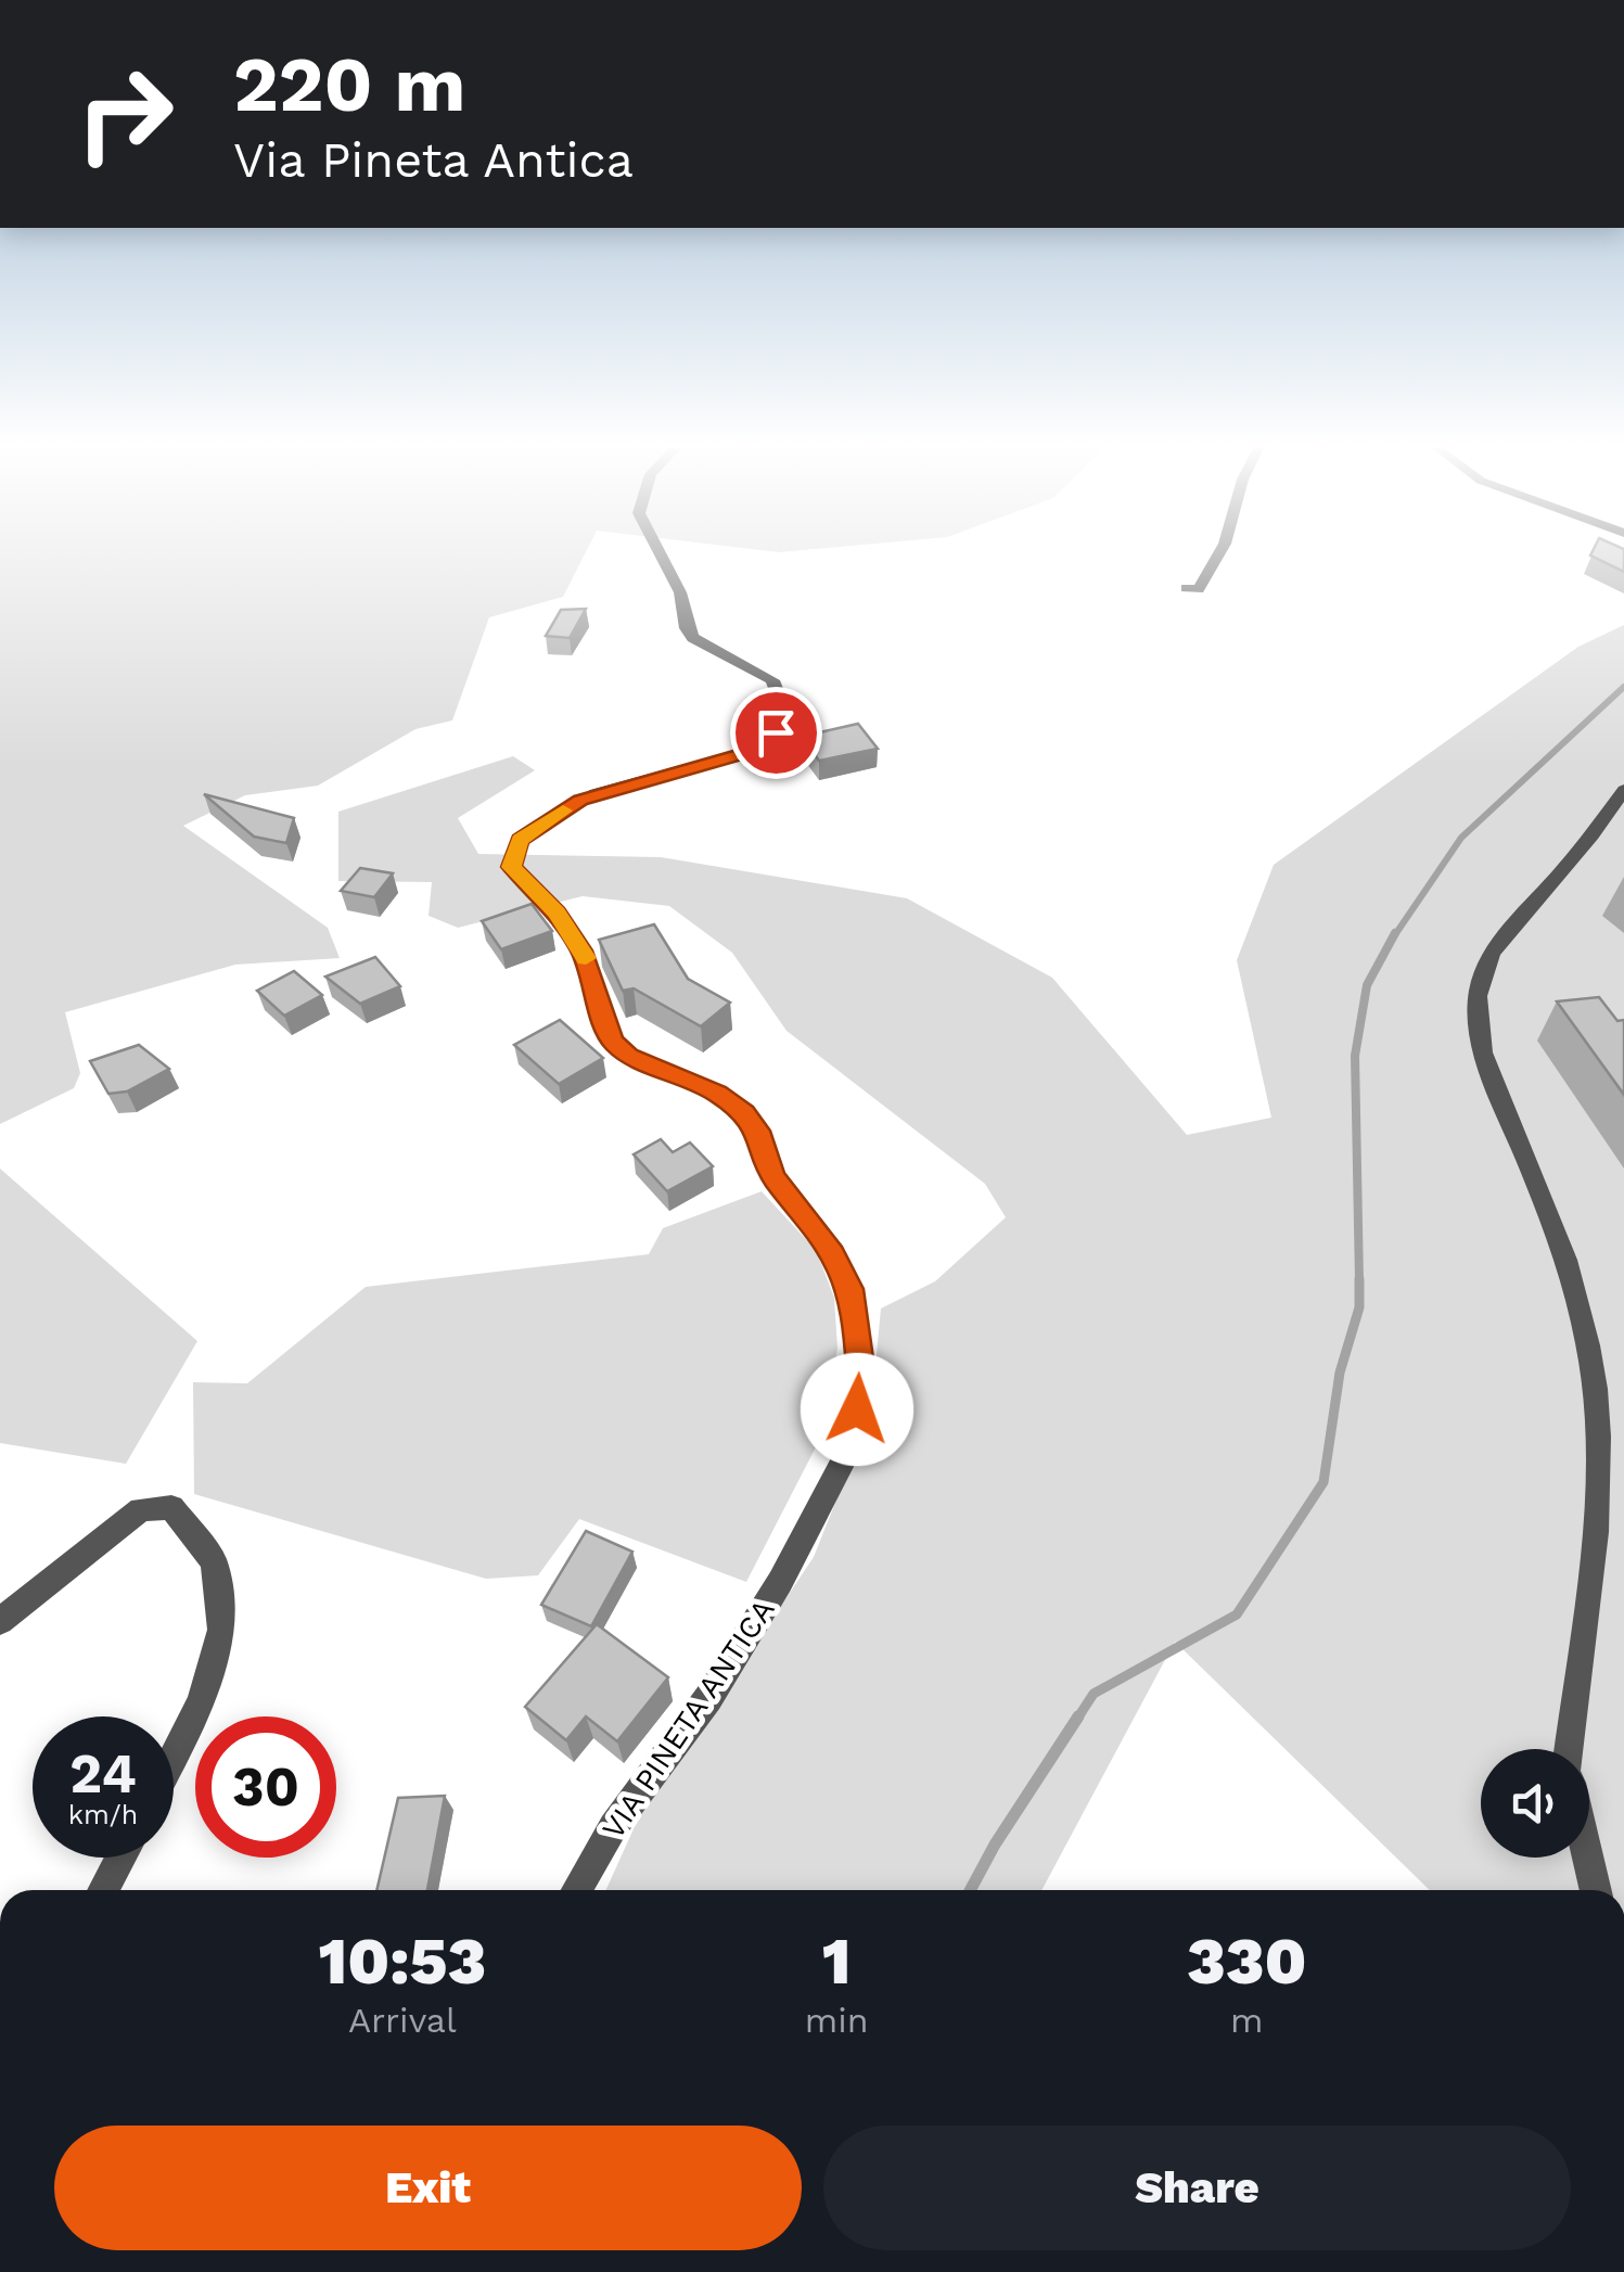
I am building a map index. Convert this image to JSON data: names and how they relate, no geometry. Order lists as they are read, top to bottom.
{
  "streets": {
    "street": ["VIA PINETA ANTICA"]
  },
  "page": {
    "turn": ["220 m", "Via Pineta Antica"],
    "speed": "24 km/h",
    "limit": "30",
    "eta": [
      "10:53",
      "Arrival",
      "1",
      "min",
      "330",
      "m"
    ],
    "buttons": ["Exit", "Share"]
  }
}
